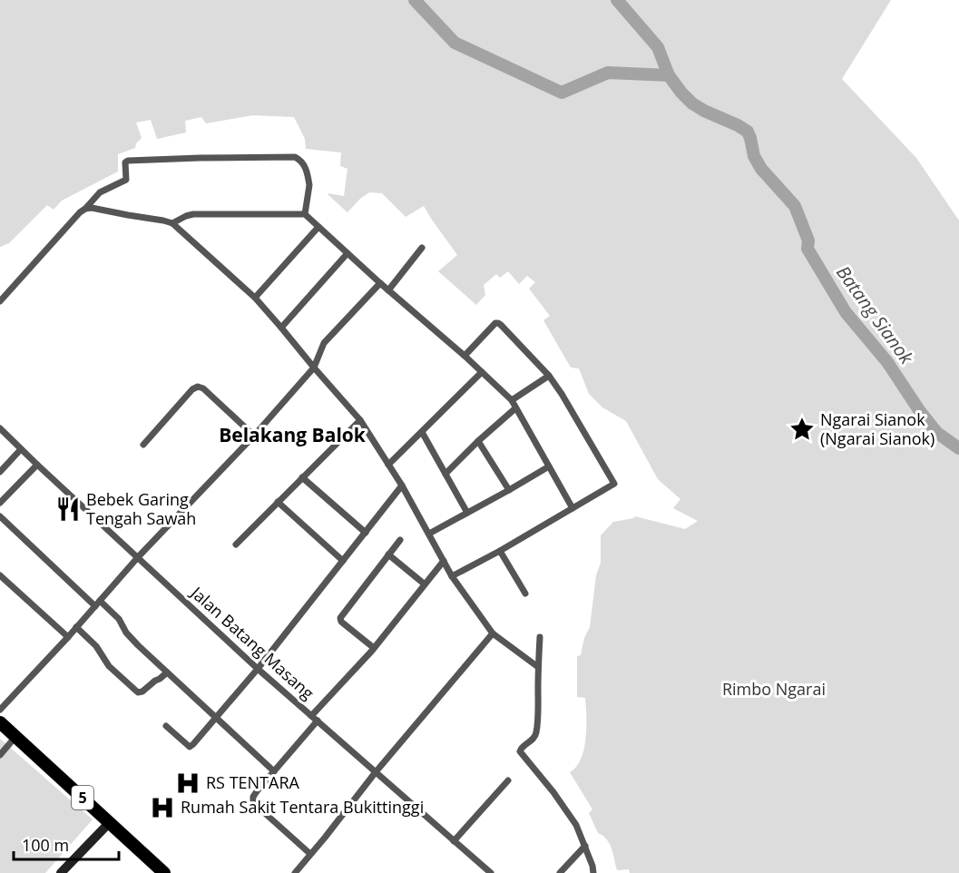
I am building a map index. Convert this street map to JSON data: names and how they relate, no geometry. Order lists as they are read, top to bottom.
{
  "streets": {
    "highway": ["5"],
    "street": ["Jalan Batang Masang"]
  },
  "districts": ["Belakang Balok"],
  "water": ["Batang Sianok"],
  "parks": ["Rimbo Ngarai"],
  "places": {
    "place": ["Ngarai Sianok (Ngarai Sianok)"],
    "restaurant": ["Bebek Garing Tengah Sawah"],
    "hospital": ["RS TENTARA", "Rumah Sakit Tentara Bukittinggi"]
  },
  "scale_bar": "100 m"
}
